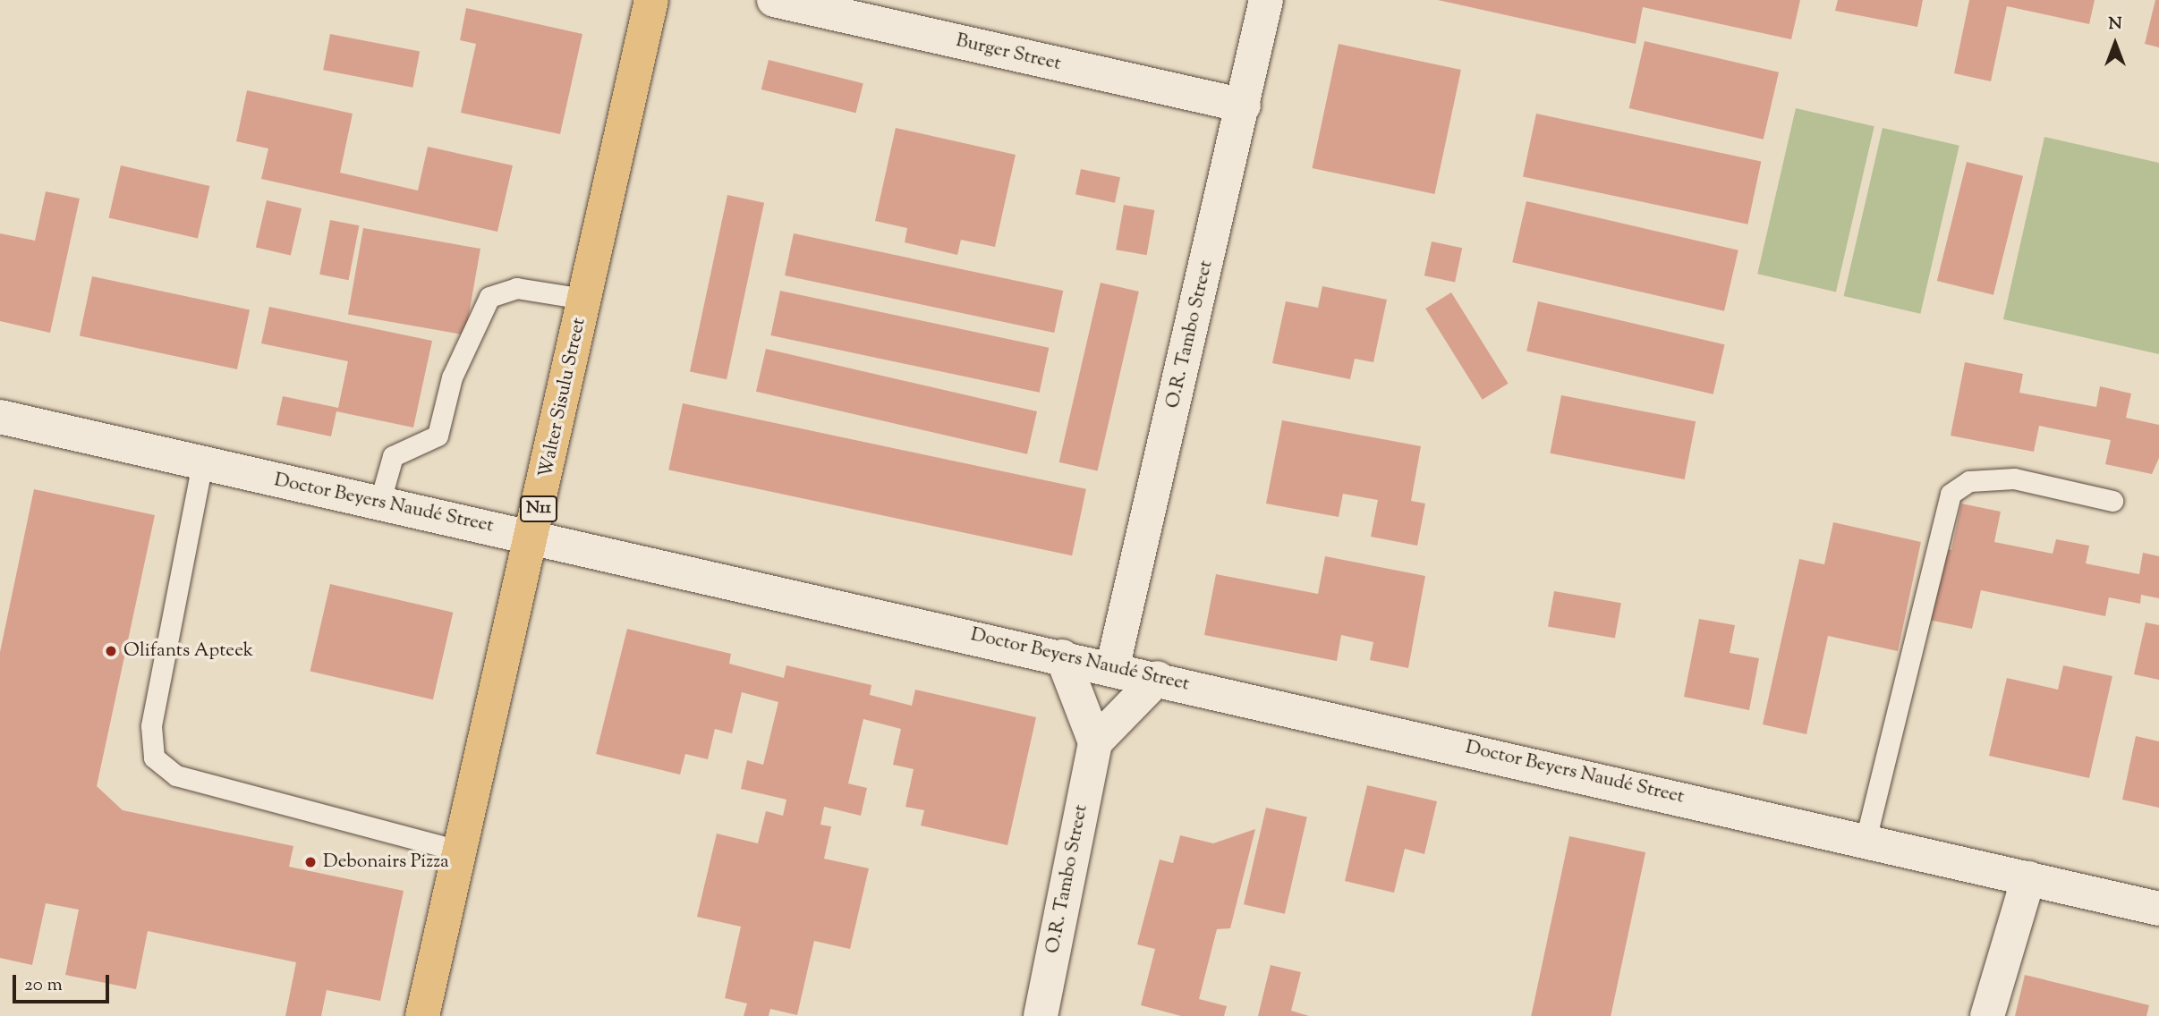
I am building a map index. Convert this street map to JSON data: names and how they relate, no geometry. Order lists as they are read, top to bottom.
{
  "streets": {
    "highway": ["Walter Sisulu Street", "N11"],
    "street": ["Burger Street", "O.R. Tambo Street", "Doctor Beyers Naudé Street"]
  },
  "crossings": [
    ["Burger Street", "O.R. Tambo Street"],
    ["O.R. Tambo Street", "Doctor Beyers Naudé Street"],
    ["Walter Sisulu Street", "Doctor Beyers Naudé Street"]
  ],
  "places": ["Olifants Apteek", "Debonairs Pizza"],
  "scale_bar": "20 m",
  "north": "top"
}
